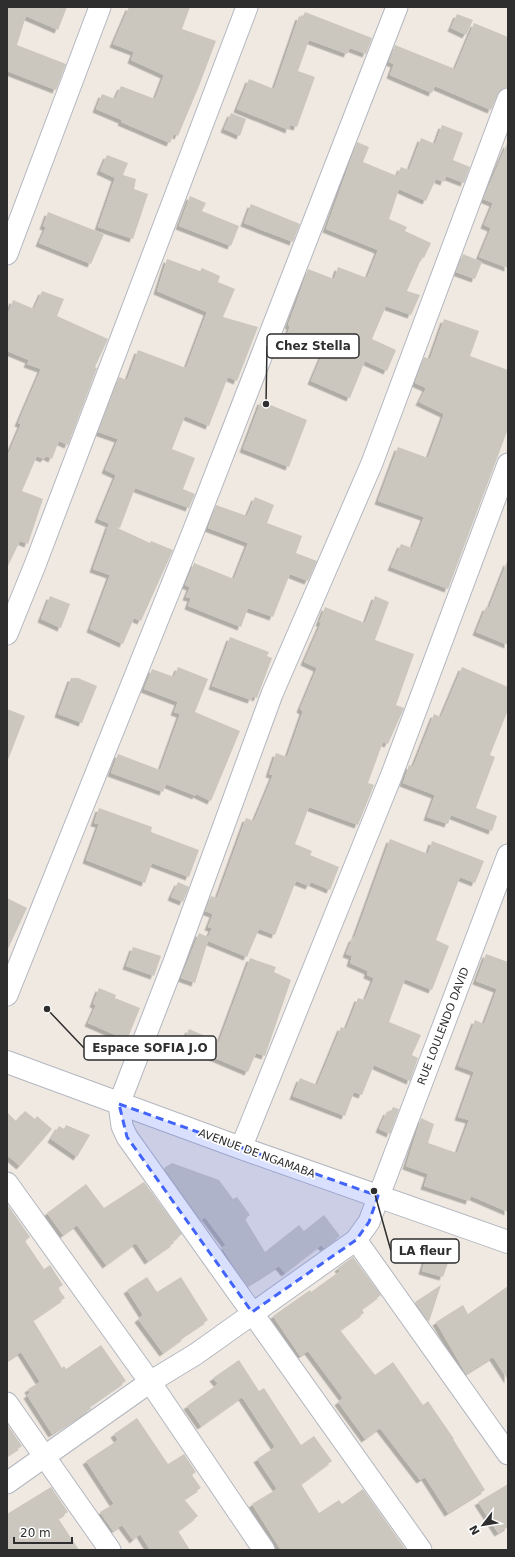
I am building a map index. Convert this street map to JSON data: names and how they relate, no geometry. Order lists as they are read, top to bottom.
{
  "streets": {
    "main road": ["AVENUE DE NGAMABA"],
    "street": ["RUE LOULENDO DAVID"]
  },
  "crossings": [
    ["RUE LOULENDO DAVID", "AVENUE DE NGAMABA"]
  ],
  "places": ["Chez Stella", "Espace SOFIA J.O", "LA fleur"],
  "scale_bar": "20 m",
  "north": "bottom left"
}
